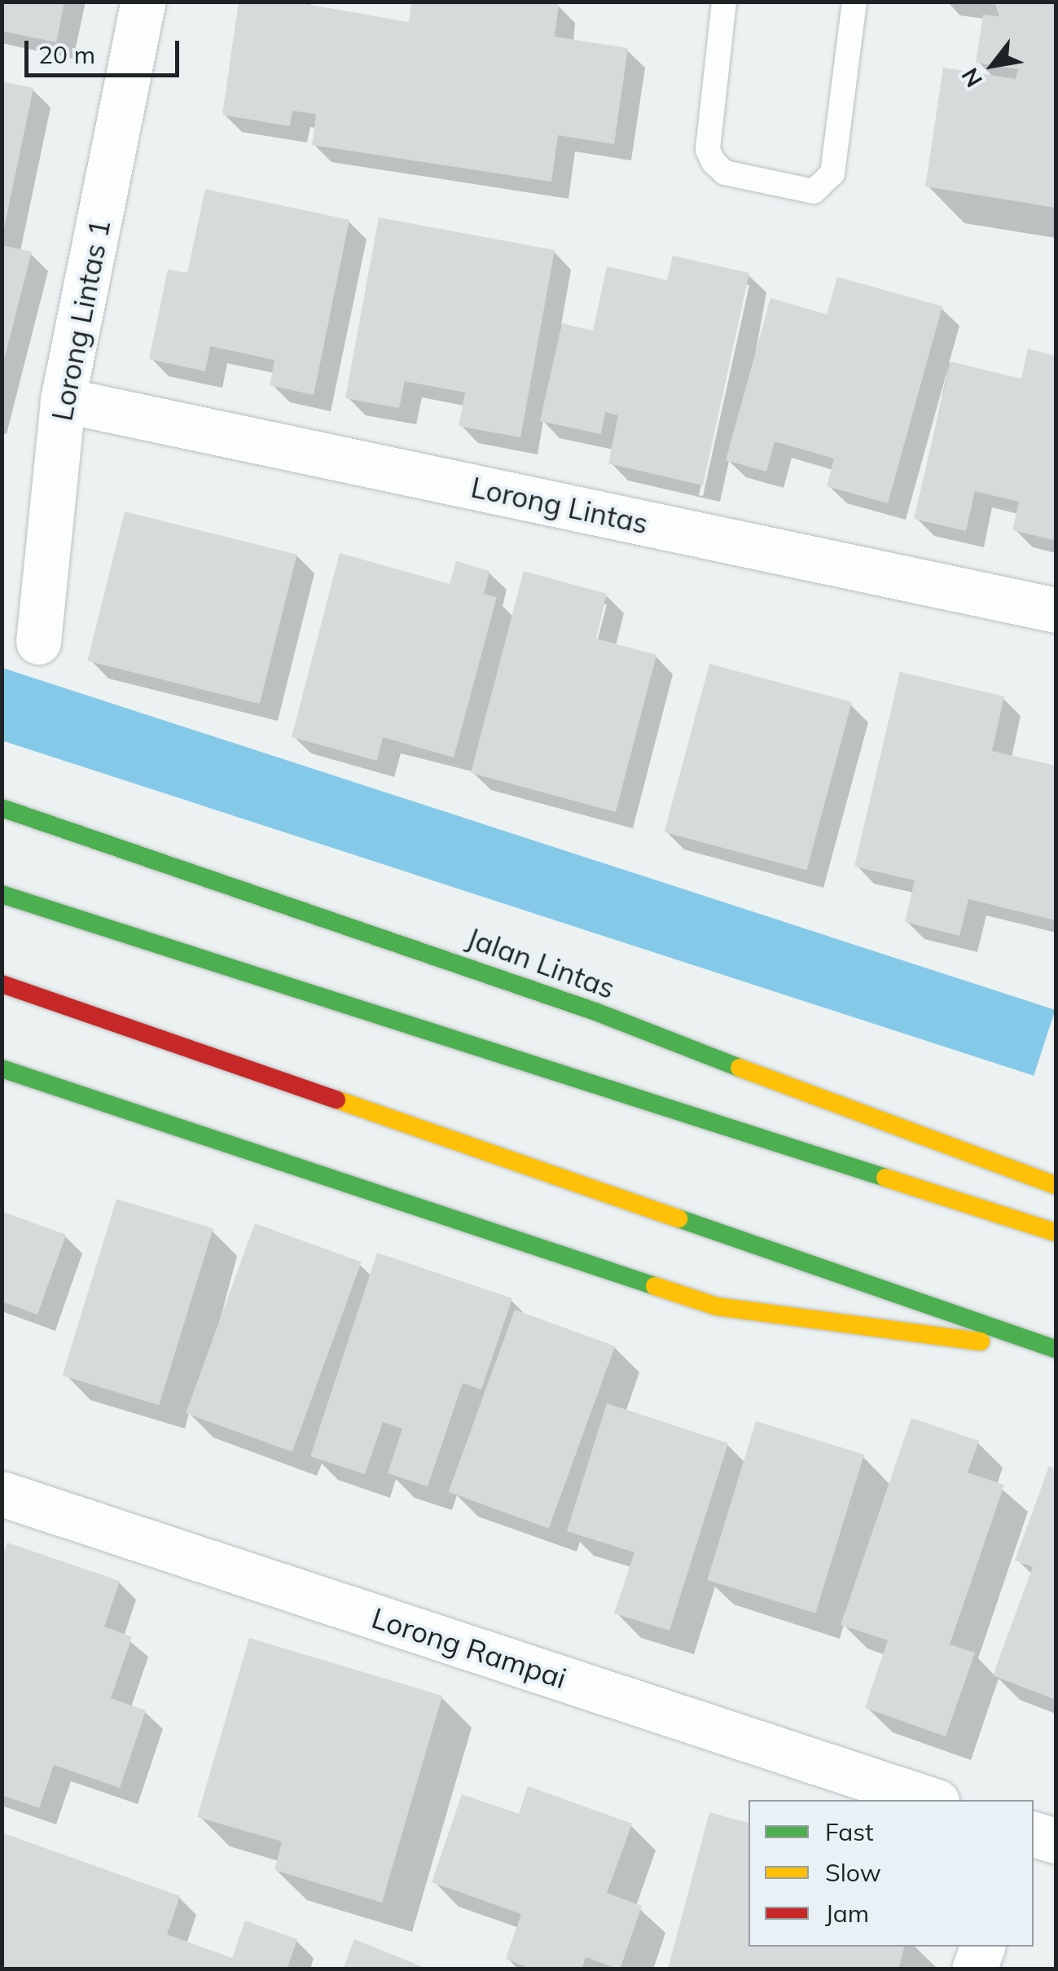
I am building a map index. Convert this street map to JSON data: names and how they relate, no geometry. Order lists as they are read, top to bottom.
{
  "streets": {
    "highway": ["Jalan Lintas"],
    "street": ["Lorong Lintas 1", "Lorong Lintas", "Lorong Rampai"]
  },
  "crossings": [
    ["Lorong Lintas 1", "Lorong Lintas"]
  ],
  "legend": ["Fast", "Slow", "Jam"],
  "scale_bar": "20 m",
  "north": "bottom left"
}
